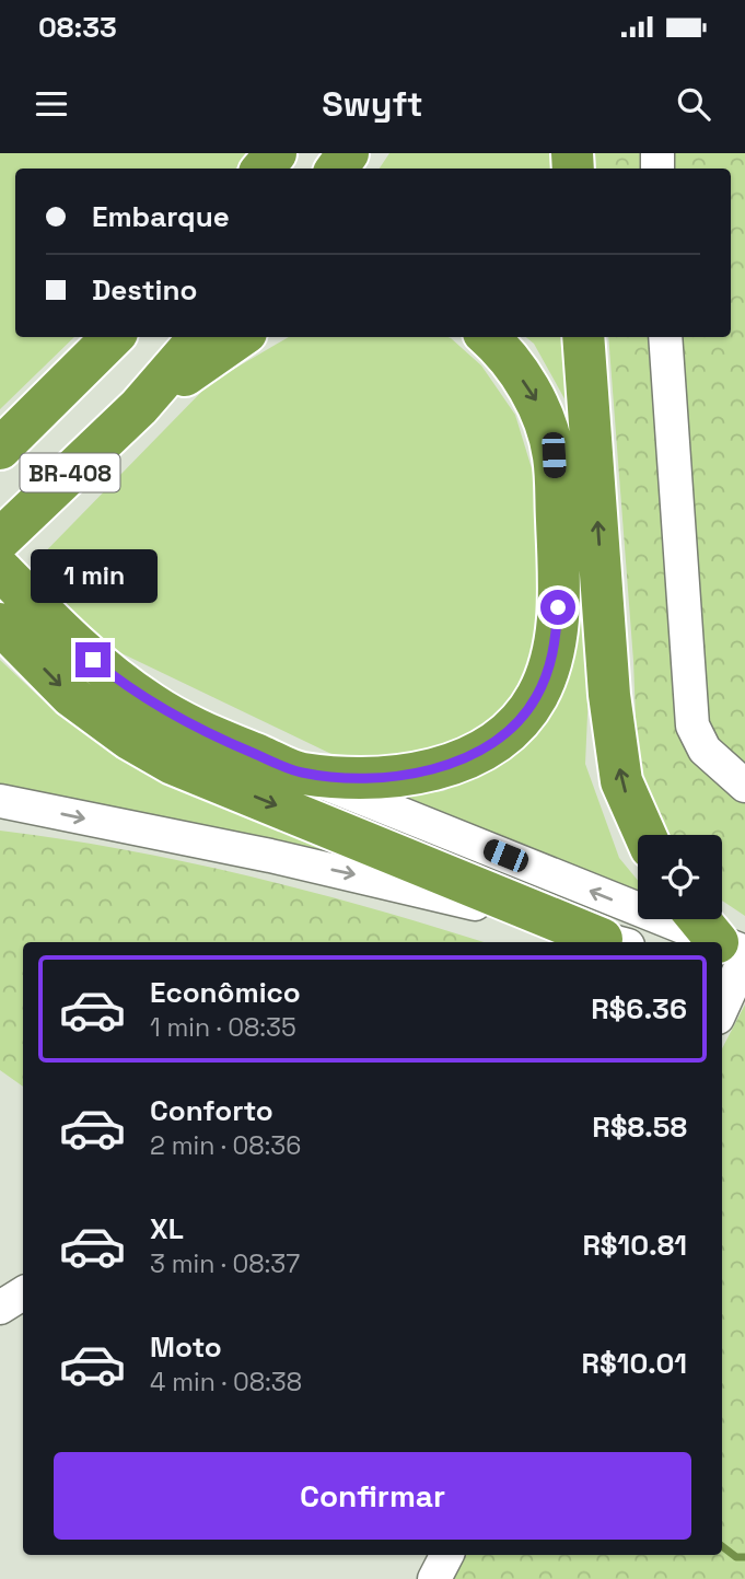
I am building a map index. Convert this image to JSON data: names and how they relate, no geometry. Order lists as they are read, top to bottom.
{
  "streets": {
    "highway": ["BR-408"]
  },
  "page": {
    "status": "08:33",
    "header": "Swyft",
    "banner": ["Embarque", "Destino"],
    "bubble": "1 min",
    "list": [
      {
        "name": "Econômico",
        "note": "1 min · 08:35",
        "value": "R$6.36"
      },
      {
        "name": "Conforto",
        "note": "2 min · 08:36",
        "value": "R$8.58"
      },
      {
        "name": "XL",
        "note": "3 min · 08:37",
        "value": "R$10.81"
      },
      {
        "name": "Moto",
        "note": "4 min · 08:38",
        "value": "R$10.01"
      }
    ],
    "buttons": "Confirmar"
  }
}
